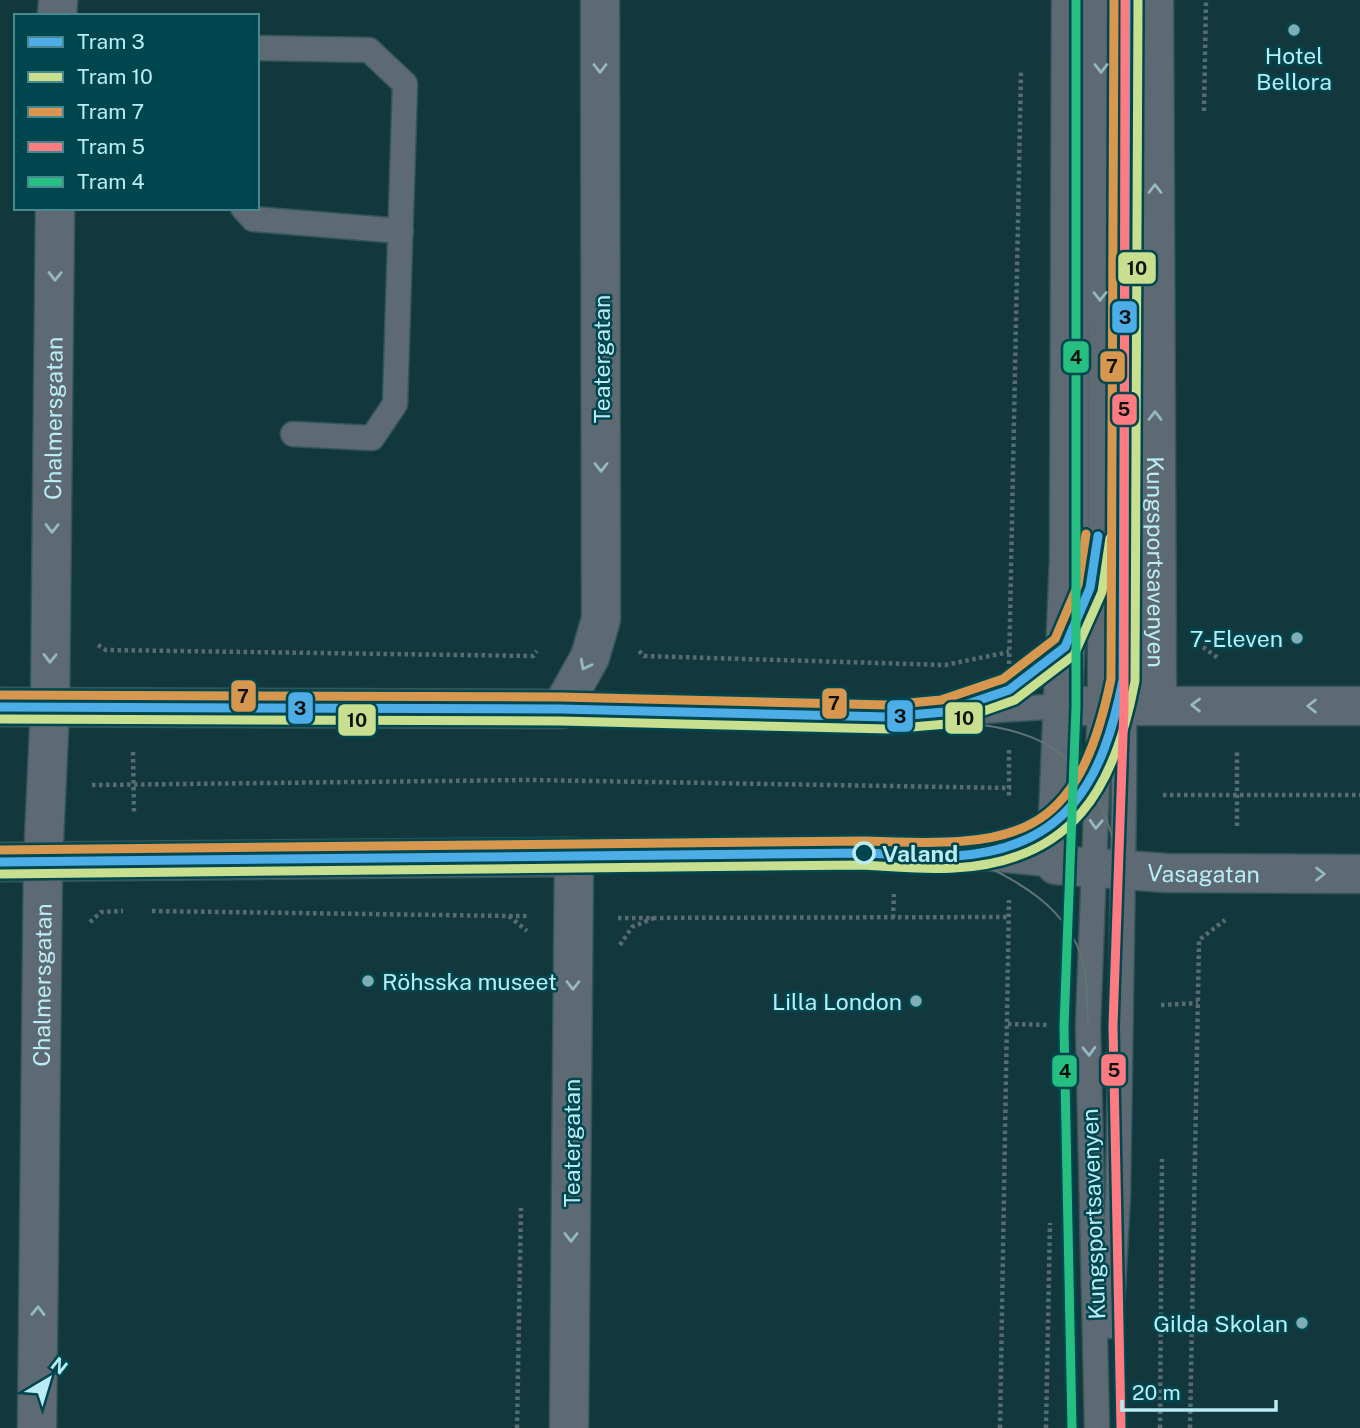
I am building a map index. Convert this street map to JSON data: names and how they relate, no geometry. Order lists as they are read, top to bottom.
{
  "streets": {
    "street": [
      "Teatergatan",
      "Chalmersgatan",
      "Kungsportsavenyen",
      "Vasagatan"
    ]
  },
  "crossings": [
    ["Teatergatan", "Vasagatan"],
    ["Chalmersgatan", "Vasagatan"],
    ["Kungsportsavenyen", "Vasagatan"]
  ],
  "one_way": ["Teatergatan"],
  "places": [
    "Hotel Bellora",
    "7-Eleven",
    "Valand",
    "Röhsska museet",
    "Lilla London",
    "Gilda Skolan"
  ],
  "lines": [
    "tram line 3",
    "tram line 10",
    "tram line 7",
    "tram line 5",
    "tram line 4"
  ],
  "legend": [
    "Tram 3",
    "Tram 10",
    "Tram 7",
    "Tram 5",
    "Tram 4"
  ],
  "scale_bar": "20 m",
  "north": "top right"
}
